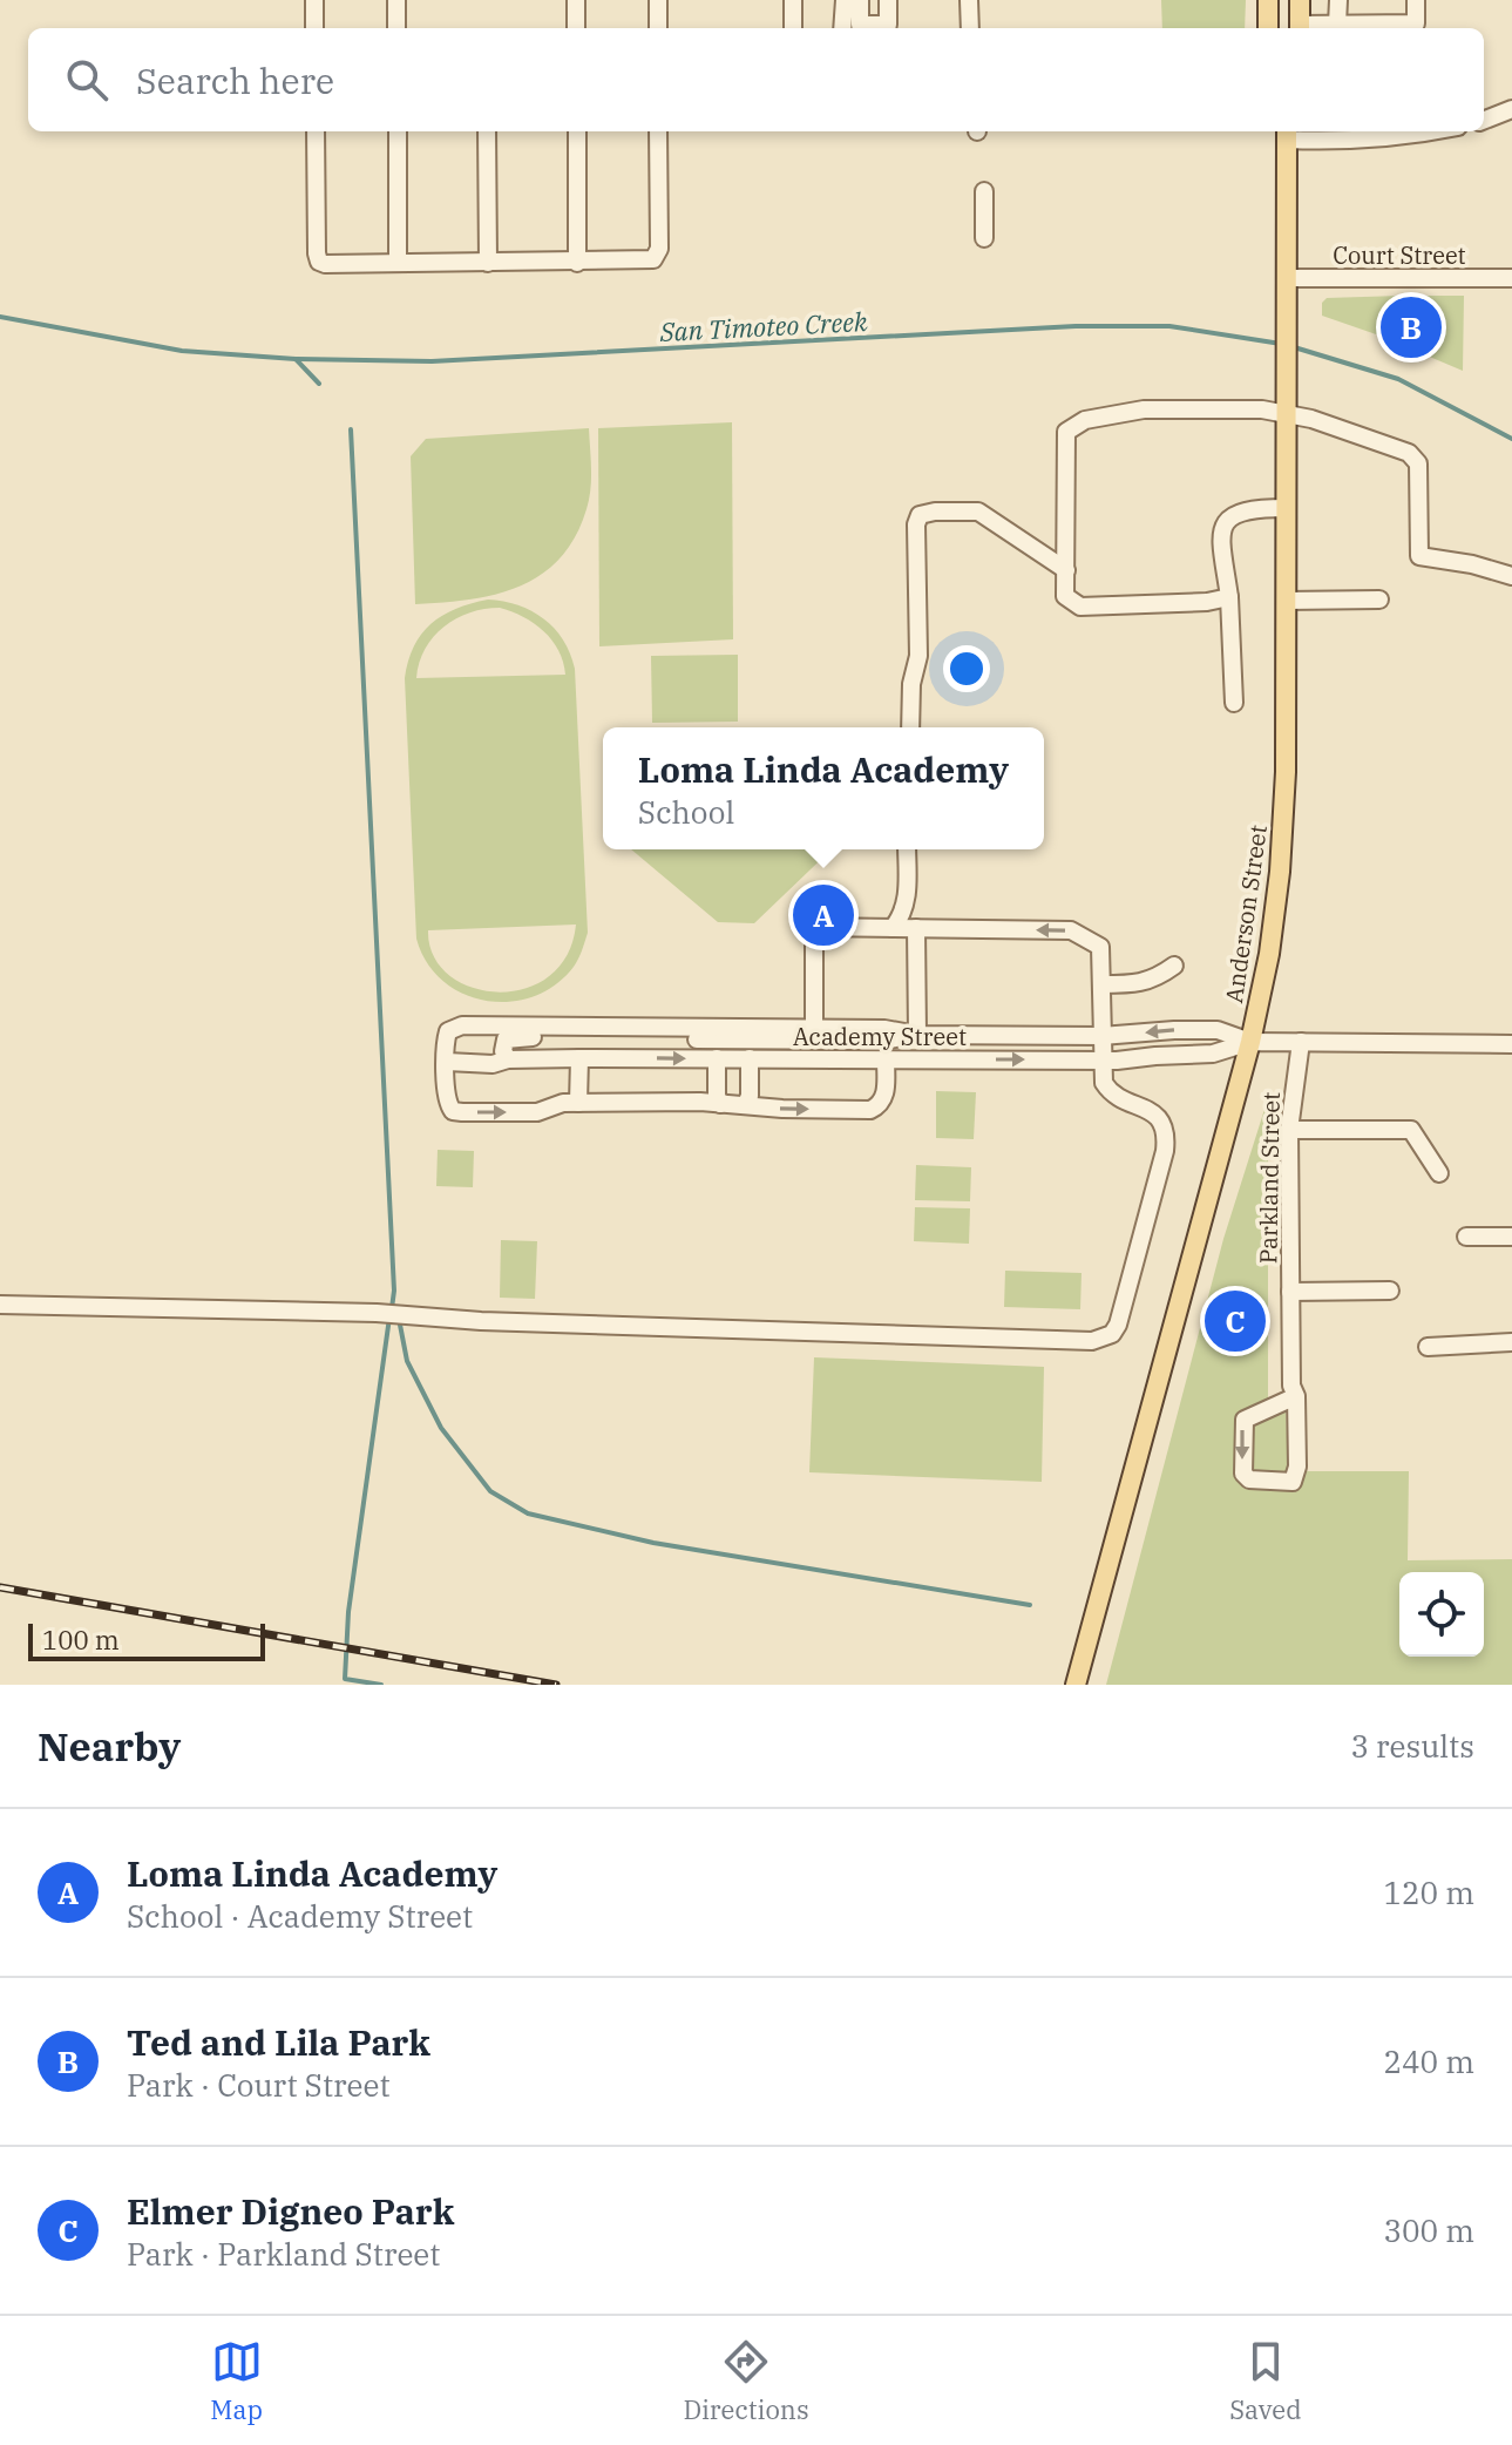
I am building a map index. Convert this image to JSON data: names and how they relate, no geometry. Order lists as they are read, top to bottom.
{
  "streets": {
    "main road": ["Anderson Street"],
    "street": ["Court Street", "Academy Street", "Parkland Street"]
  },
  "crossings": [
    ["Court Street", "Anderson Street"],
    ["Anderson Street", "Academy Street"],
    ["Academy Street", "Parkland Street"]
  ],
  "water": ["San Timoteo Creek"],
  "scale_bar": "100 m",
  "page": {
    "search": "Search here",
    "pins": ["B", "A", "C"],
    "popup": ["Loma Linda Academy", "School"],
    "scale": "100 m",
    "heading": ["Nearby", "3 results"],
    "list": [
      {
        "mark": "A",
        "name": "Loma Linda Academy",
        "note": "School · Academy Street",
        "value": "120 m"
      },
      {
        "mark": "B",
        "name": "Ted and Lila Park",
        "note": "Park · Court Street",
        "value": "240 m"
      },
      {
        "mark": "C",
        "name": "Elmer Digneo Park",
        "note": "Park · Parkland Street",
        "value": "300 m"
      }
    ],
    "nav": ["Map", "Directions", "Saved"]
  }
}
